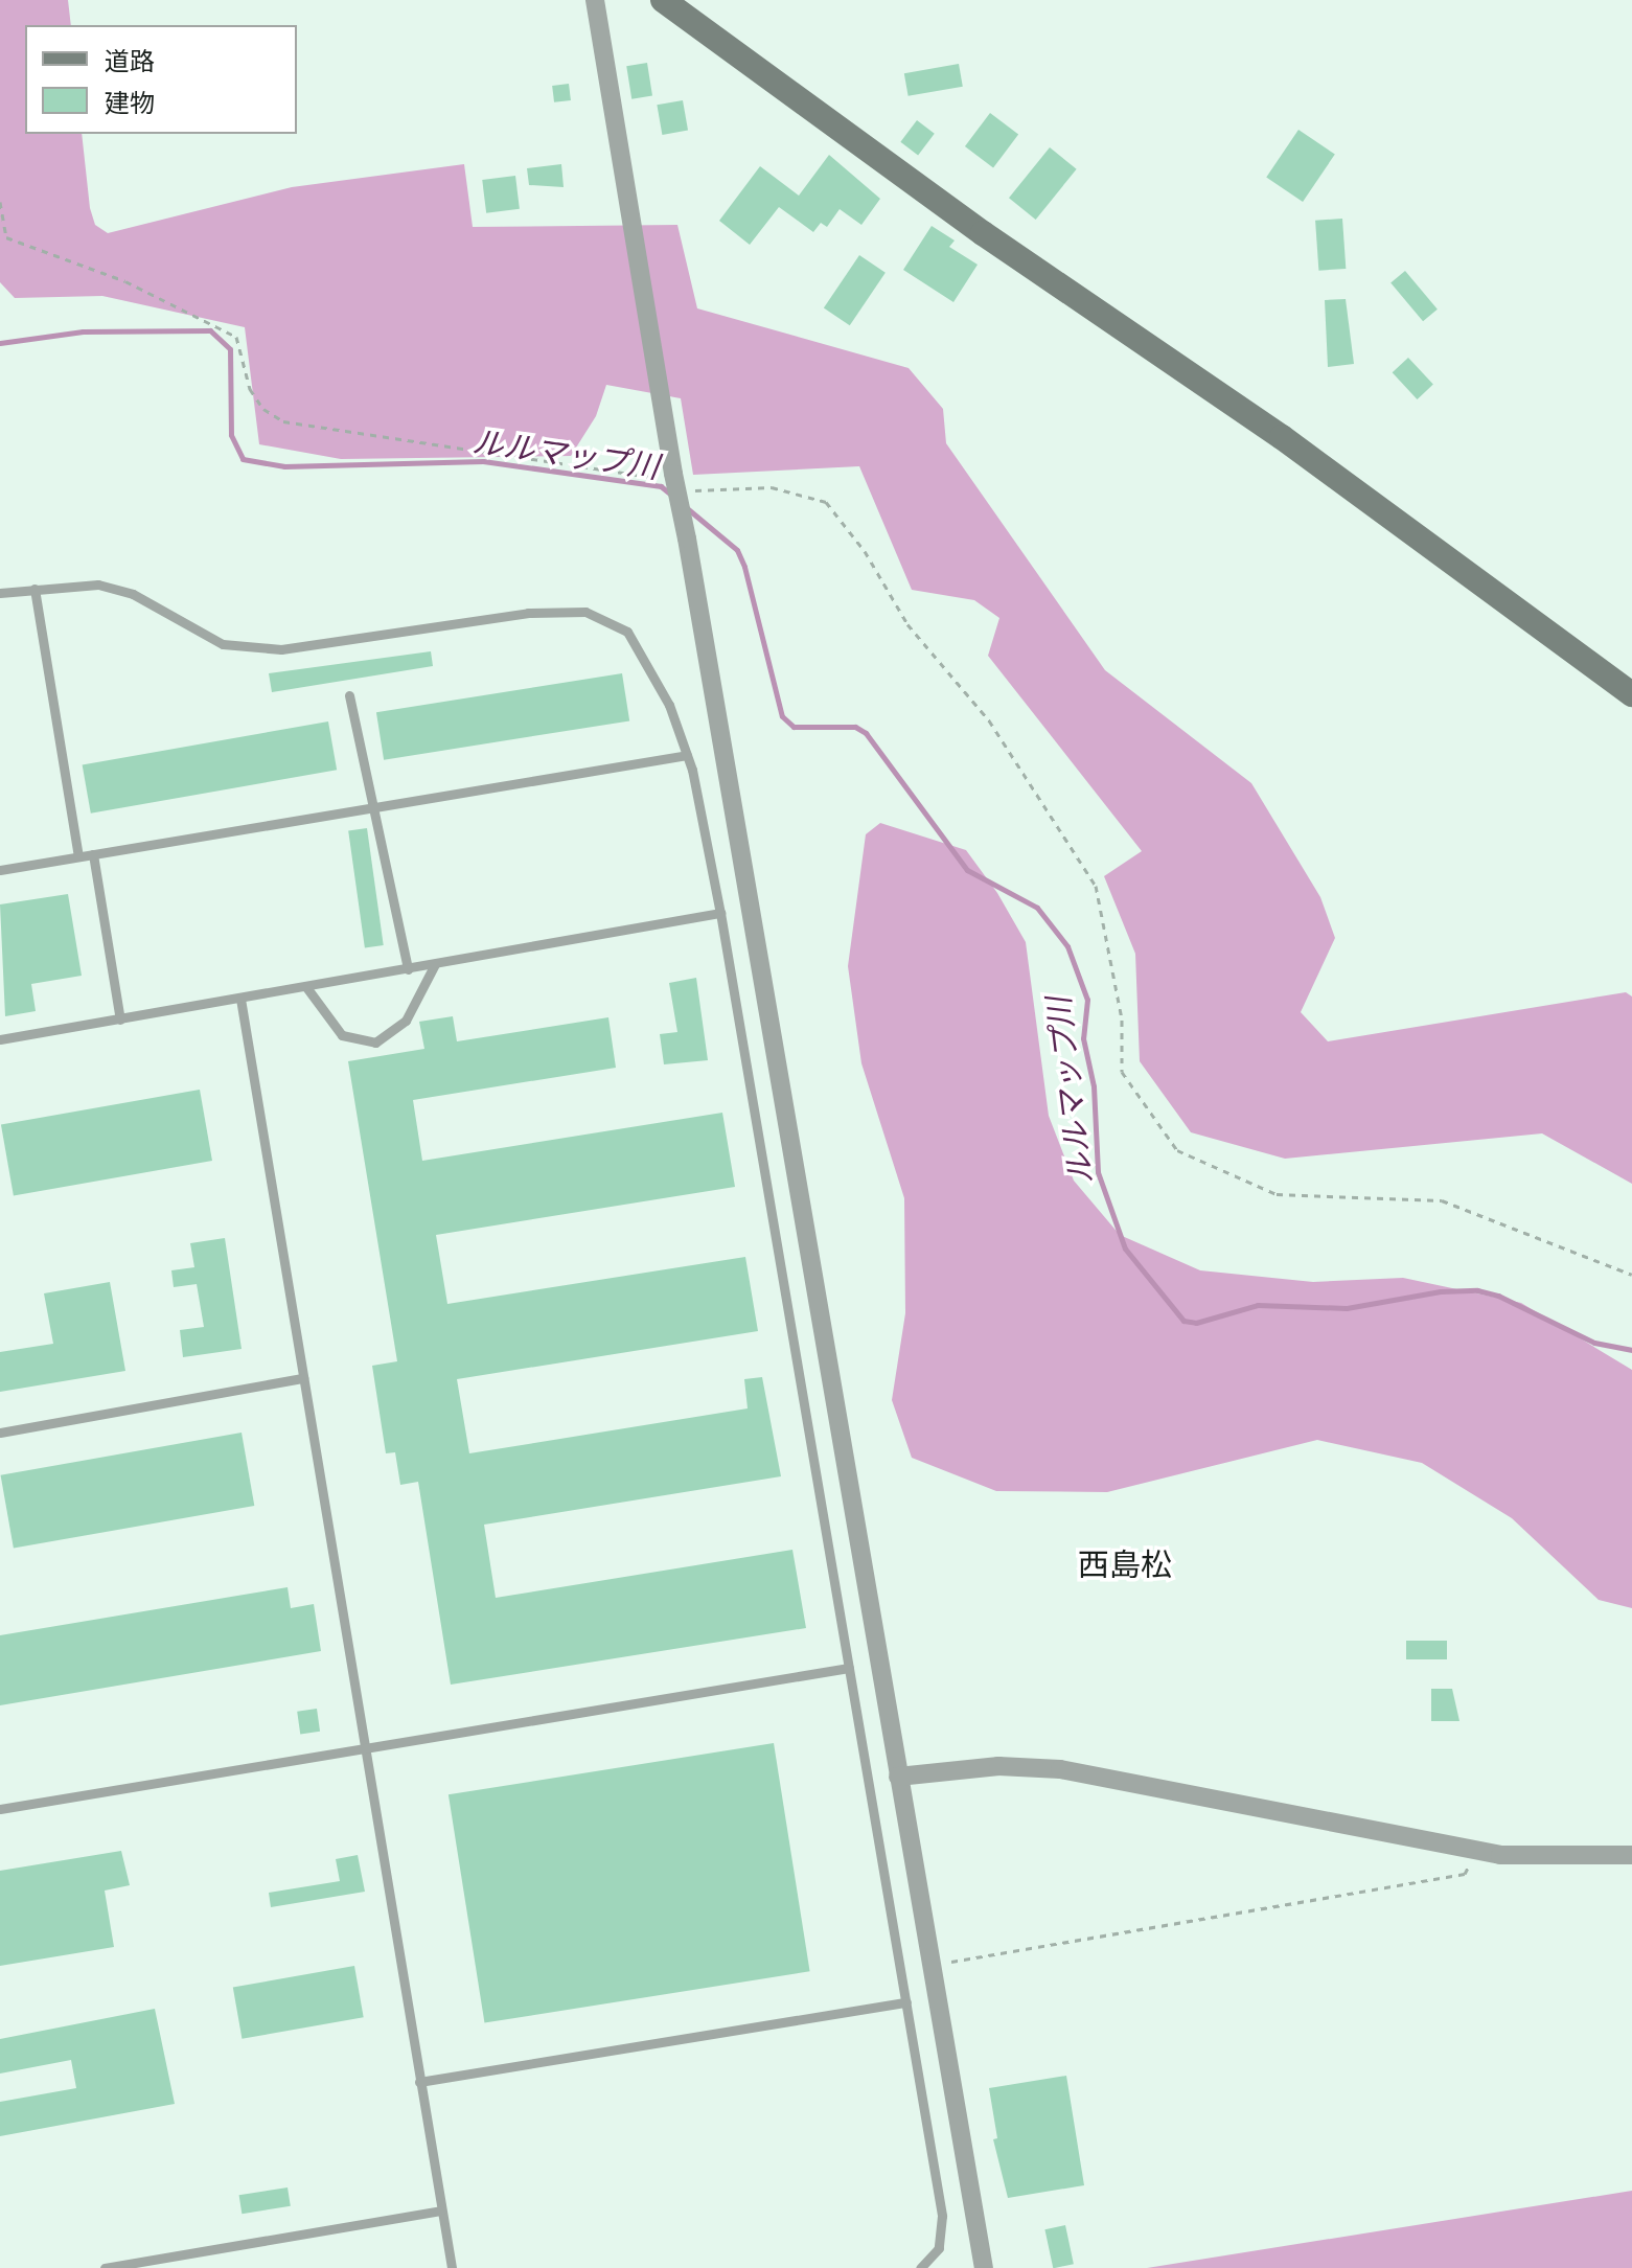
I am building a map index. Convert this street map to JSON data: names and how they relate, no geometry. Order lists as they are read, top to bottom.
{
  "districts": ["西島松"],
  "water": ["ルルマップ川"],
  "legend": ["道路", "建物"]
}
